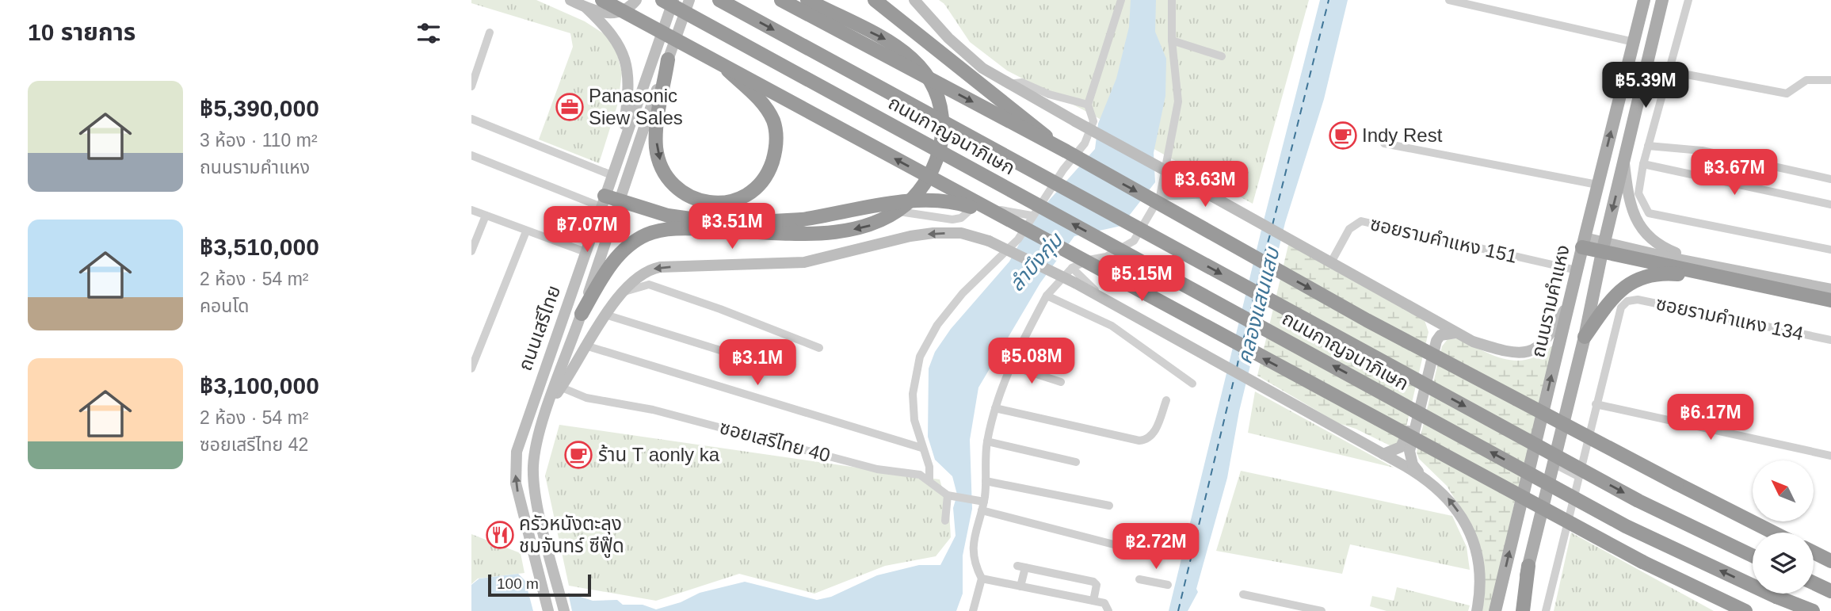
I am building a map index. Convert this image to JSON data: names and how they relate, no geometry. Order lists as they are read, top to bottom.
{
  "streets": {
    "highway": ["ถนนกาญจนาภิเษก"],
    "main road": ["ถนนรามคำแหง", "ถนนเสรีไทย"],
    "street": ["ซอยรามคำแหง 151", "ซอยรามคำแหง 134", "ซอยเสรีไทย 40"]
  },
  "crossings": [
    ["ซอยรามคำแหง 151", "ถนนรามคำแหง"]
  ],
  "water": ["ลำบึงกุ่ม", "คลองแสนแสบ"],
  "places": {
    "office": ["Panasonic Siew Sales"],
    "cafe": ["Indy Rest", "ร้าน T aonly ka"],
    "restaurant": ["ครัวหนังตะลุง ชมจันทร์ ซีฟู๊ด"]
  },
  "scale_bar": "100 m",
  "north": "top left",
  "page": {
    "heading": "10 รายการ",
    "price": [
      "฿5.39M",
      "฿3.67M",
      "฿3.63M",
      "฿3.51M",
      "฿7.07M",
      "฿5.15M",
      "฿5.08M",
      "฿3.1M",
      "฿6.17M",
      "฿2.72M"
    ],
    "list": [
      {
        "name": "฿5,390,000",
        "note": "3 ห้อง · 110 m² · ถนนรามคำแหง"
      },
      {
        "name": "฿3,510,000",
        "note": "2 ห้อง · 54 m² · คอนโด"
      },
      {
        "name": "฿3,100,000",
        "note": "2 ห้อง · 54 m² · ซอยเสรีไทย 42"
      }
    ],
    "scale": "100 m"
  }
}
